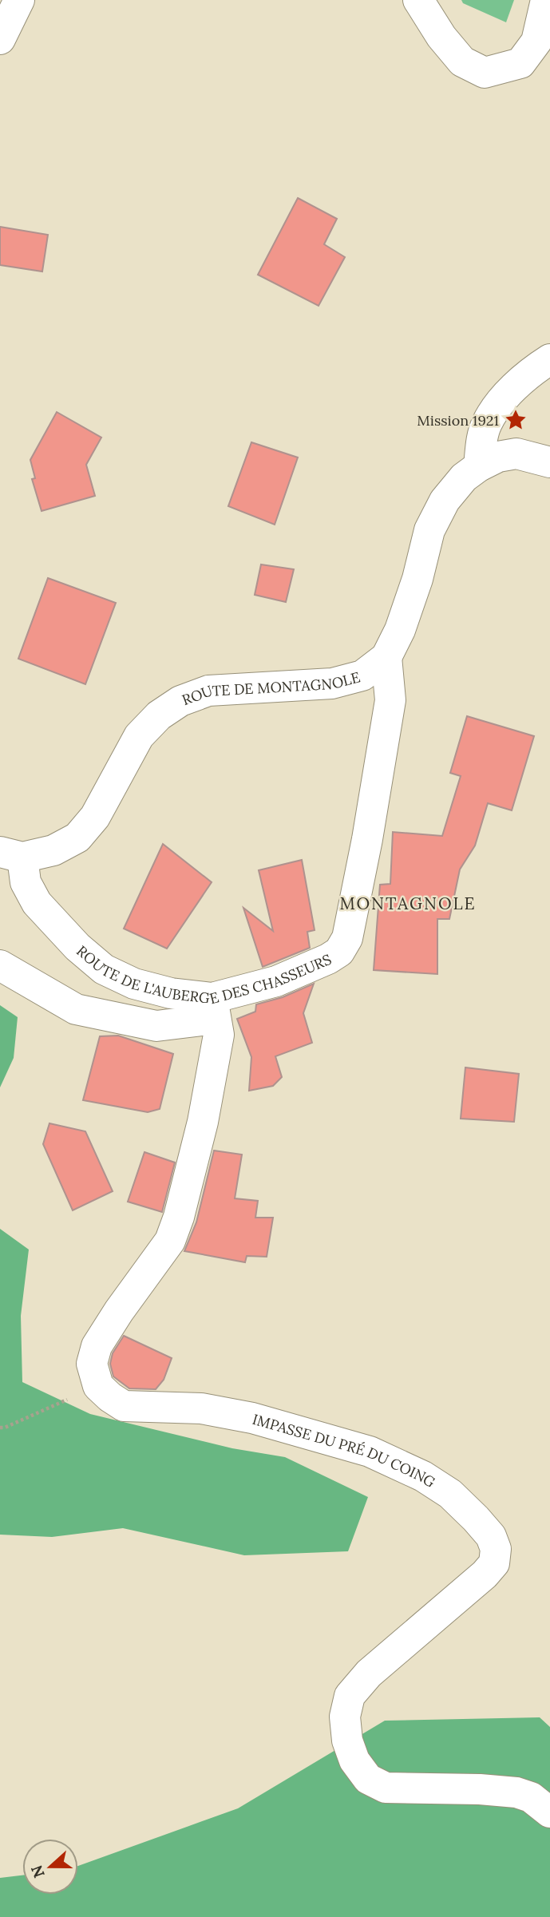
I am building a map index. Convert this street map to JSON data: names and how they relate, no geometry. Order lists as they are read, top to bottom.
{
  "streets": {
    "street": ["ROUTE DE MONTAGNOLE", "ROUTE DE L'AUBERGE DES CHASSEURS", "IMPASSE DU PRÉ DU COING"]
  },
  "crossings": [
    ["ROUTE DE MONTAGNOLE", "ROUTE DE L'AUBERGE DES CHASSEURS"]
  ],
  "districts": ["MONTAGNOLE"],
  "places": {
    "place": ["Mission 1921"]
  },
  "north": "left"
}
